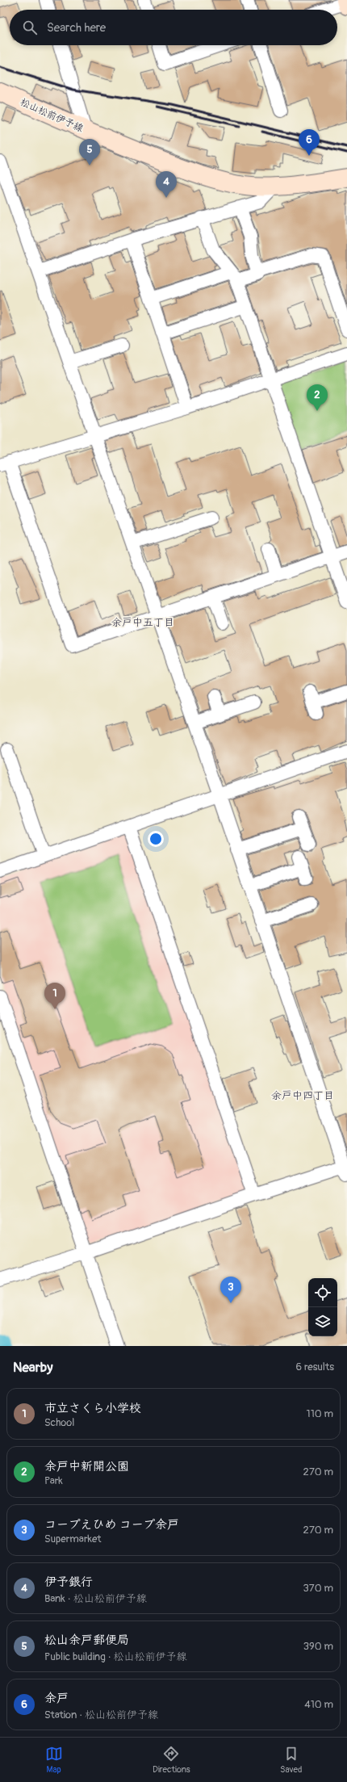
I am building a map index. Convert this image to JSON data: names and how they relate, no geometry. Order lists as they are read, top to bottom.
{
  "streets": {
    "main road": ["松山松前伊予線"]
  },
  "districts": ["余戸中五丁目", "余戸中四丁目"],
  "page": {
    "search": "Search here",
    "pins": [
      "6",
      "5",
      "4",
      "2",
      "1",
      "3"
    ],
    "heading": ["Nearby", "6 results"],
    "list": [
      {
        "mark": "1",
        "name": "市立さくら小学校",
        "note": "School",
        "value": "110 m"
      },
      {
        "mark": "2",
        "name": "余戸中新開公園",
        "note": "Park",
        "value": "270 m"
      },
      {
        "mark": "3",
        "name": "コープえひめ コープ余戸",
        "note": "Supermarket",
        "value": "270 m"
      },
      {
        "mark": "4",
        "name": "伊予銀行",
        "note": "Bank · 松山松前伊予線",
        "value": "370 m"
      },
      {
        "mark": "5",
        "name": "松山余戸郵便局",
        "note": "Public building · 松山松前伊予線",
        "value": "390 m"
      },
      {
        "mark": "6",
        "name": "余戸",
        "note": "Station · 松山松前伊予線",
        "value": "410 m"
      }
    ],
    "nav": ["Map", "Directions", "Saved"]
  }
}
